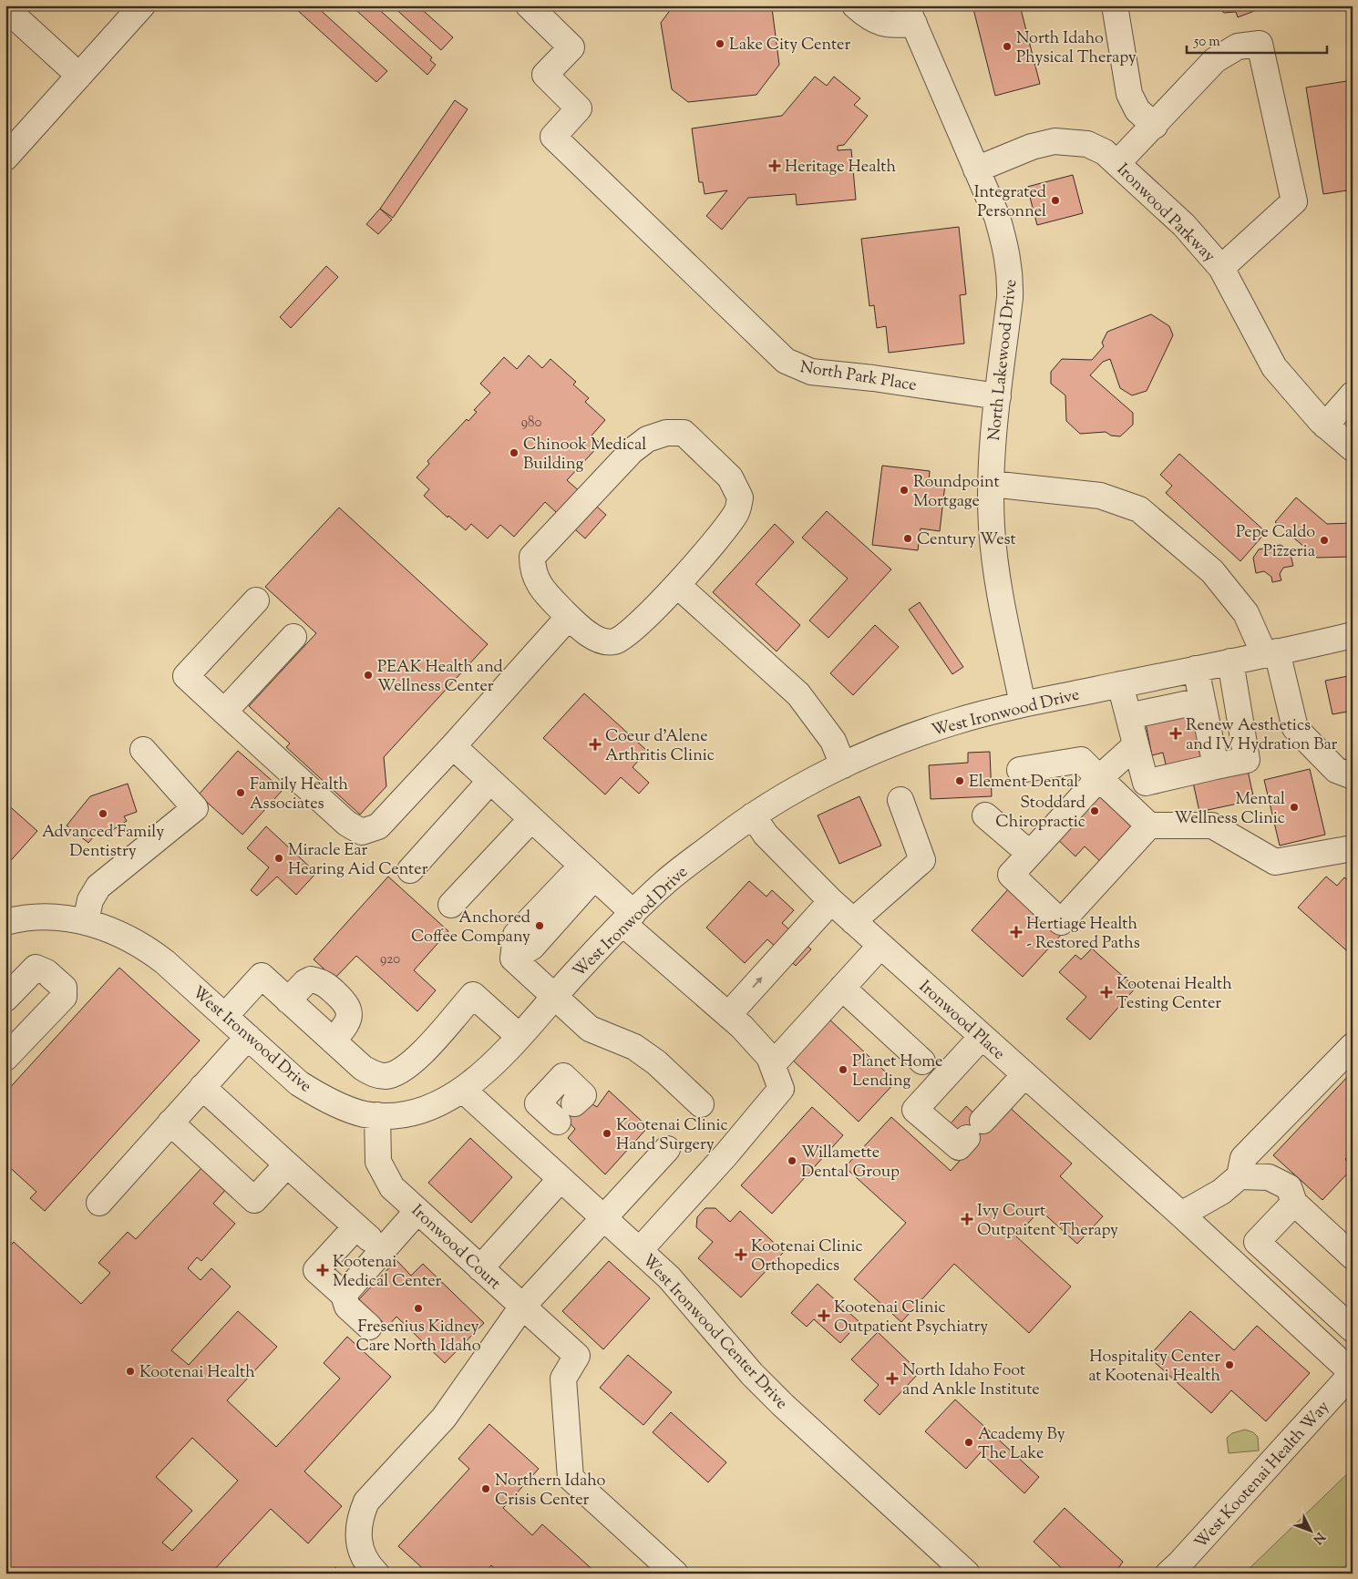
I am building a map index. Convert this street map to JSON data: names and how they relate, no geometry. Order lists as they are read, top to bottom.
{
  "streets": {
    "street": [
      "Ironwood Parkway",
      "North Lakewood Drive",
      "North Park Place",
      "West Ironwood Drive",
      "Ironwood Place",
      "Ironwood Court",
      "West Ironwood Center Drive",
      "West Kootenai Health Way"
    ]
  },
  "crossings": [
    ["Ironwood Parkway", "North Lakewood Drive"],
    ["North Lakewood Drive", "North Park Place"],
    ["North Lakewood Drive", "West Ironwood Drive"],
    ["West Ironwood Drive", "Ironwood Place"],
    ["West Ironwood Drive", "Ironwood Court"],
    ["West Ironwood Drive", "West Ironwood Center Drive"],
    ["Ironwood Place", "West Kootenai Health Way"]
  ],
  "places": {
    "other": [
      "Lake City Center",
      "North Idaho Physical Therapy",
      "Integrated Personnel",
      "Chinook Medical Building",
      "Roundpoint Mortgage",
      "Century West",
      "Pepe Caldo Pizzeria",
      "PEAK Health and Wellness Center",
      "Element Dental",
      "Family Health Associates",
      "Mental Wellness Clinic",
      "Stoddard Chiropractic",
      "Advanced Family Dentistry",
      "Miracle Ear Hearing Aid Center",
      "Anchored Coffee Company",
      "Planet Home Lending",
      "Kootenai Clinic Hand Surgery",
      "Willamette Dental Group",
      "Fresenius Kidney Care North Idaho",
      "Hospitality Center at Kootenai Health",
      "Kootenai Health",
      "Academy By The Lake",
      "Northern Idaho Crisis Center"
    ],
    "health": [
      "Heritage Health",
      "Renew Aesthetics and IV Hydration Bar",
      "Coeur d'Alene Arthritis Clinic",
      "Hertiage Health - Restored Paths",
      "Kootenai Health Testing Center",
      "Ivy Court Outpaitent Therapy",
      "Kootenai Clinic Orthopedics",
      "Kootenai Medical Center",
      "Kootenai Clinic Outpatient Psychiatry",
      "North Idaho Foot and Ankle Institute"
    ]
  },
  "house_numbers": ["980", "920"],
  "scale_bar": "50 m",
  "north": "bottom right"
}
